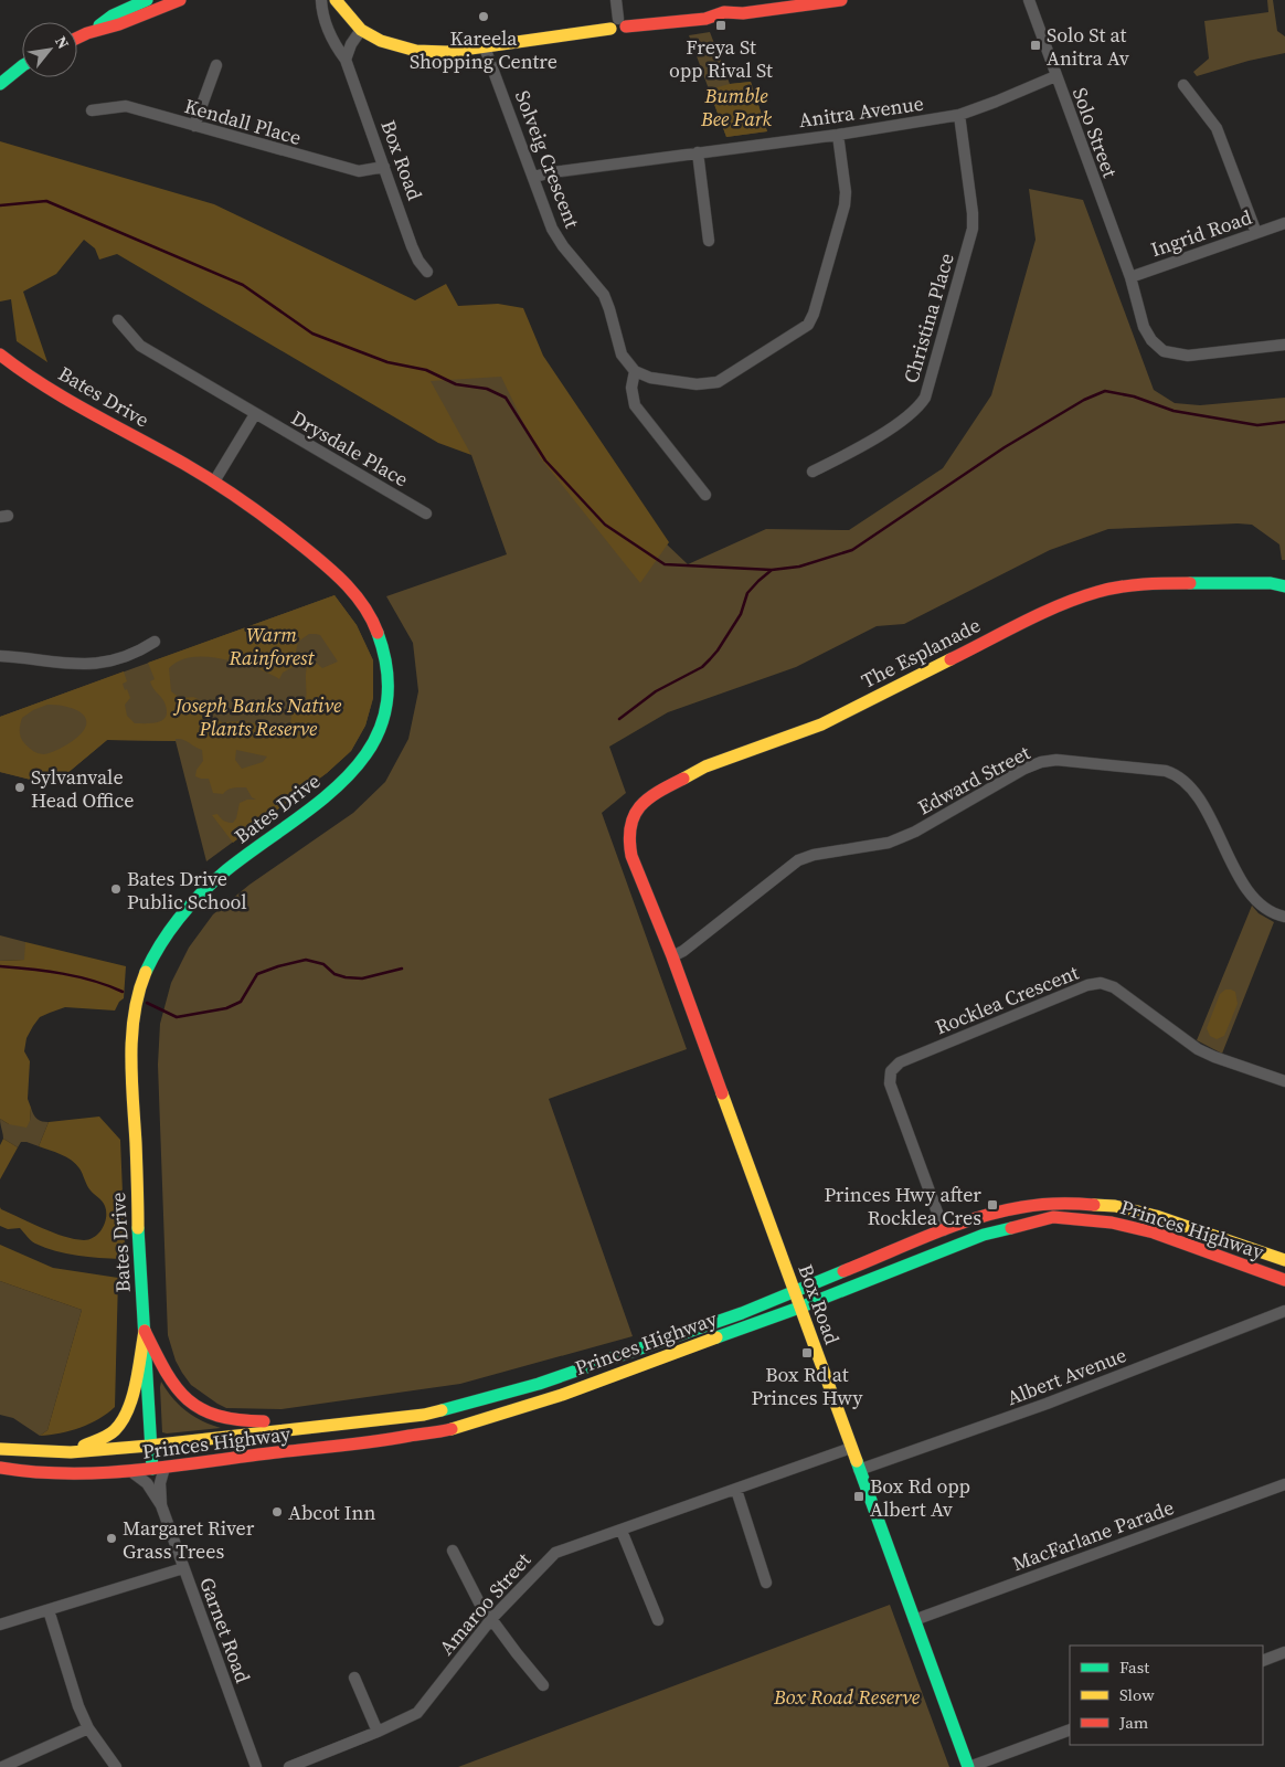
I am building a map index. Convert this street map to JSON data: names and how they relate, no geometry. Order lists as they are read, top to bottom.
{
  "streets": {
    "main road": [
      "Box Road",
      "Bates Drive",
      "The Esplanade",
      "Princes Highway"
    ],
    "street": [
      "Anitra Avenue",
      "Kendall Place",
      "Solo Street",
      "Solveig Crescent",
      "Ingrid Road",
      "Christina Place",
      "Drysdale Place",
      "Edward Street",
      "Rocklea Crescent",
      "Albert Avenue",
      "MacFarlane Parade",
      "Amaroo Street",
      "Garnet Road"
    ]
  },
  "crossings": [
    ["Anitra Avenue", "Solo Street"],
    ["Anitra Avenue", "Solveig Crescent"],
    ["Anitra Avenue", "Christina Place"],
    ["Kendall Place", "Box Road"],
    ["Solo Street", "Ingrid Road"],
    ["Box Road", "The Esplanade"],
    ["Box Road", "Edward Street"],
    ["Box Road", "Princes Highway"],
    ["Box Road", "Albert Avenue"],
    ["Box Road", "MacFarlane Parade"],
    ["Box Road", "Amaroo Street"],
    ["Bates Drive", "Princes Highway"],
    ["Bates Drive", "Garnet Road"],
    ["Rocklea Crescent", "Princes Highway"],
    ["Princes Highway", "Garnet Road"]
  ],
  "parks": [
    "Bumble Bee Park",
    "Warm Rainforest",
    "Joseph Banks Native Plants Reserve",
    "Box Road Reserve"
  ],
  "places": {
    "other": [
      "Kareela Shopping Centre",
      "Sylvanvale Head Office",
      "Bates Drive Public School",
      "Abcot Inn",
      "Margaret River Grass Trees"
    ],
    "transit": [
      "Freya St opp Rival St",
      "Solo St at Anitra Av",
      "Princes Hwy after Rocklea Cres",
      "Box Rd at Princes Hwy",
      "Box Rd opp Albert Av"
    ]
  },
  "legend": ["Fast", "Slow", "Jam"],
  "north": "top right"
}
